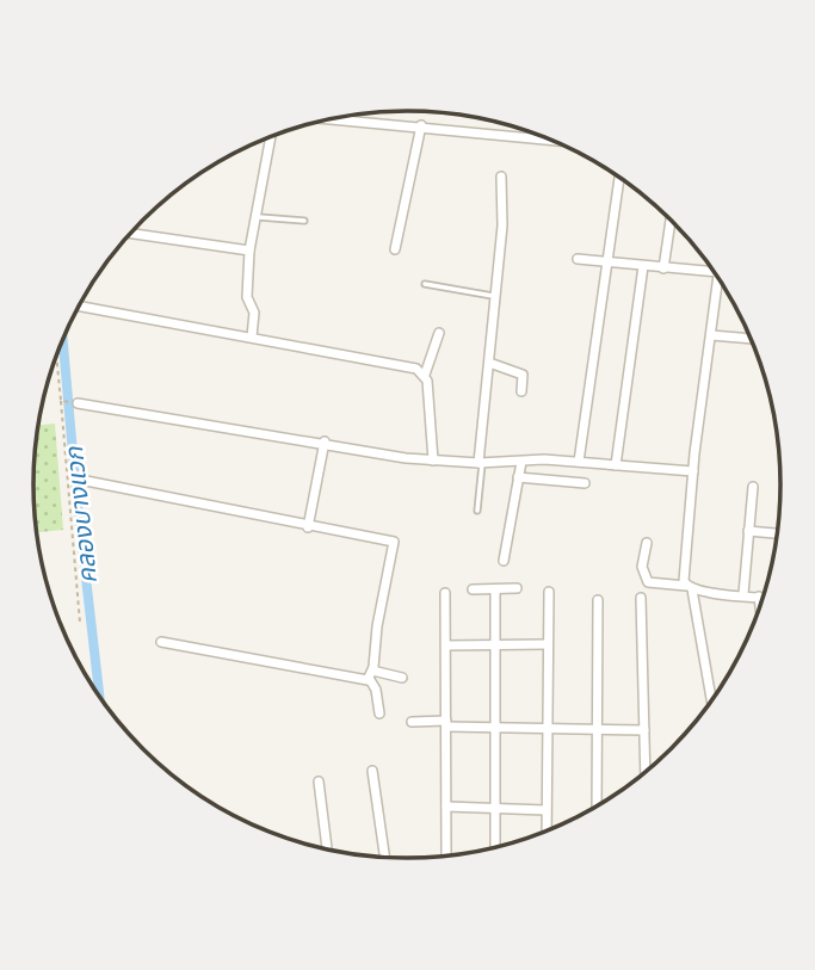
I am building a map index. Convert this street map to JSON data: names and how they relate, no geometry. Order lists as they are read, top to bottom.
{
  "water": ["คลองบางแวก"]
}
